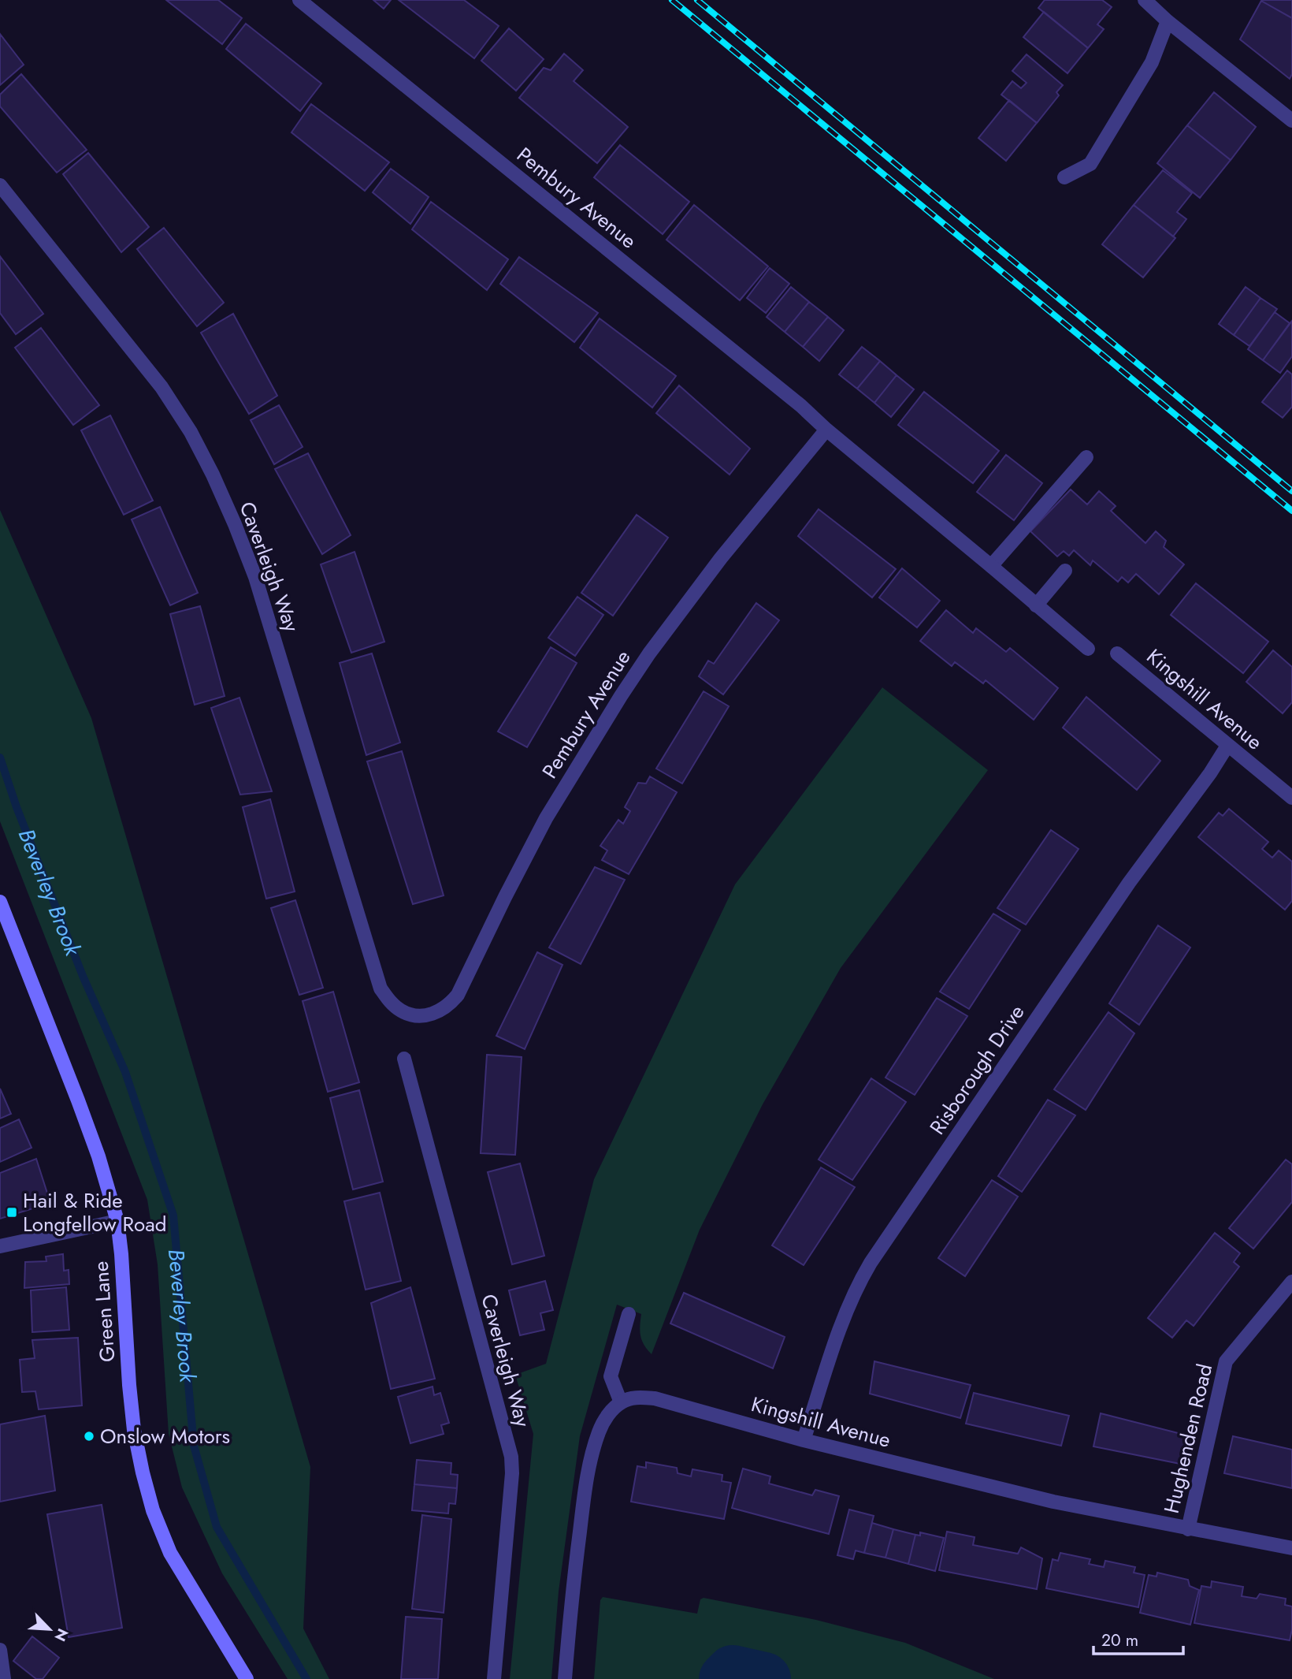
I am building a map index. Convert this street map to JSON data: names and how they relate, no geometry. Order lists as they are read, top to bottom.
{
  "streets": {
    "street": [
      "Pembury Avenue",
      "Caverleigh Way",
      "Kingshill Avenue",
      "Risborough Drive",
      "Green Lane",
      "Hughenden Road"
    ]
  },
  "crossings": [
    ["Pembury Avenue", "Caverleigh Way"],
    ["Kingshill Avenue", "Risborough Drive"],
    ["Kingshill Avenue", "Hughenden Road"]
  ],
  "water": ["Beverley Brook"],
  "places": {
    "transit": ["Hail & Ride Longfellow Road"],
    "other": ["Onslow Motors"]
  },
  "scale_bar": "20 m",
  "north": "bottom right"
}
